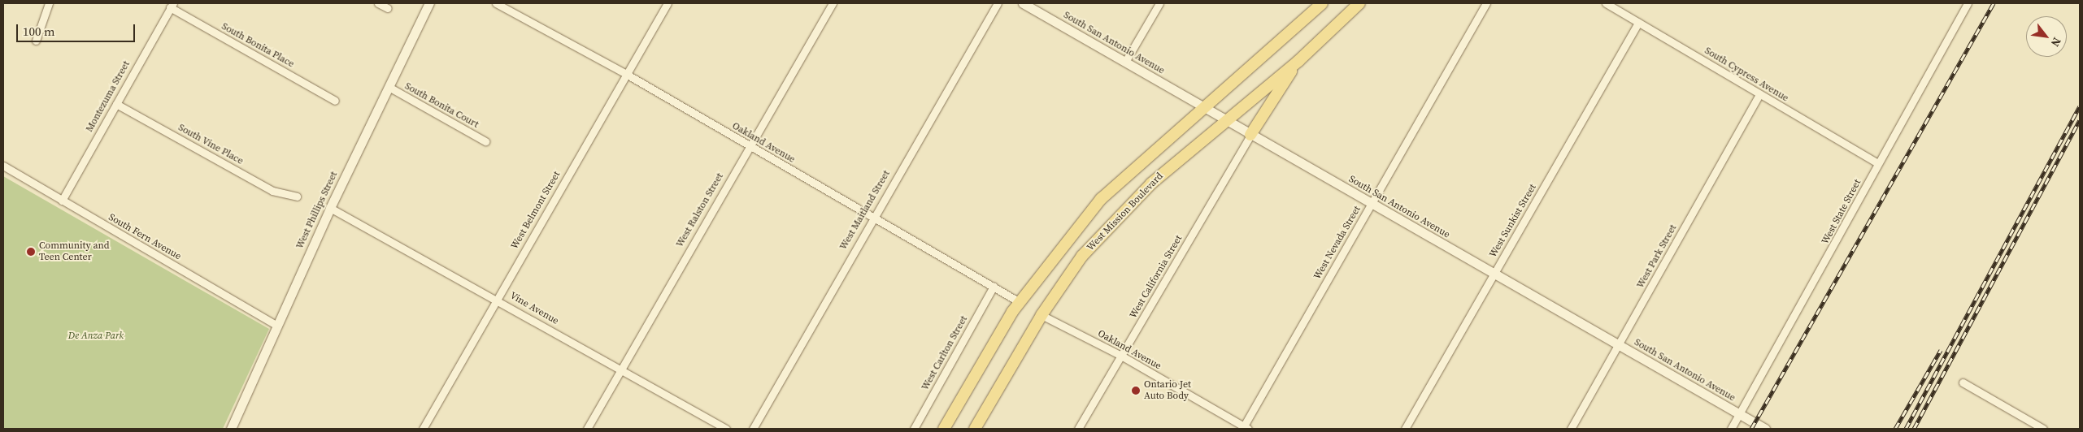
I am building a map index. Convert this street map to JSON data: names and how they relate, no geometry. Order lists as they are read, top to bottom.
{
  "streets": {
    "main road": ["West Mission Boulevard"],
    "street": [
      "South San Antonio Avenue",
      "South Bonita Place",
      "South Cypress Avenue",
      "Montezuma Street",
      "South Bonita Court",
      "Oakland Avenue",
      "South Vine Place",
      "West Phillips Street",
      "West Belmont Street",
      "West Ralston Street",
      "West Maitland Street",
      "West State Street",
      "West Sunkist Street",
      "South Fern Avenue",
      "West Nevada Street",
      "West Park Street",
      "West California Street",
      "Vine Avenue",
      "West Carlton Street"
    ]
  },
  "crossings": [
    ["South San Antonio Avenue", "West Mission Boulevard"],
    ["South San Antonio Avenue", "West State Street"],
    ["South San Antonio Avenue", "West Sunkist Street"],
    ["South San Antonio Avenue", "West Nevada Street"],
    ["South San Antonio Avenue", "West Park Street"],
    ["South San Antonio Avenue", "West California Street"],
    ["South Bonita Place", "Montezuma Street"],
    ["South Cypress Avenue", "West State Street"],
    ["South Cypress Avenue", "West Sunkist Street"],
    ["South Cypress Avenue", "West Park Street"],
    ["Montezuma Street", "South Vine Place"],
    ["Montezuma Street", "South Fern Avenue"],
    ["South Bonita Court", "West Phillips Street"],
    ["Oakland Avenue", "West Belmont Street"],
    ["Oakland Avenue", "West Ralston Street"],
    ["Oakland Avenue", "West Maitland Street"],
    ["Oakland Avenue", "West Mission Boulevard"],
    ["Oakland Avenue", "West Nevada Street"],
    ["Oakland Avenue", "West California Street"],
    ["Oakland Avenue", "West Carlton Street"],
    ["West Phillips Street", "South Fern Avenue"],
    ["West Phillips Street", "Vine Avenue"],
    ["West Belmont Street", "Vine Avenue"],
    ["West Ralston Street", "Vine Avenue"]
  ],
  "parks": ["De Anza Park"],
  "places": ["Community and Teen Center", "Ontario Jet Auto Body"],
  "scale_bar": "100 m",
  "north": "bottom right"
}
